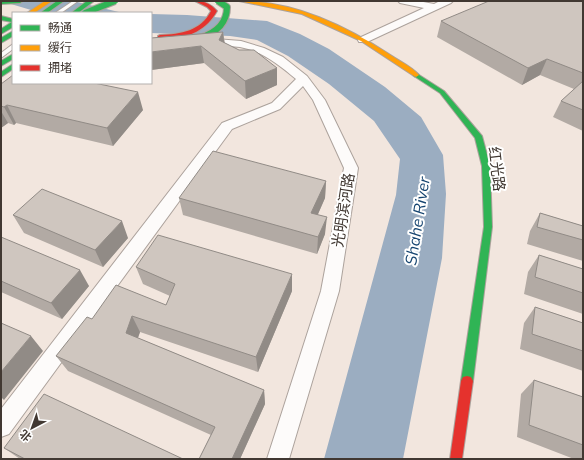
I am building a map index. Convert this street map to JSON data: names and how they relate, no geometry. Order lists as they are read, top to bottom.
{
  "streets": {
    "main road": ["红光路"],
    "street": ["光明滨河路"]
  },
  "water": ["Shahe River"],
  "legend": ["畅通", "缓行", "拥堵"],
  "north": "bottom left"
}
